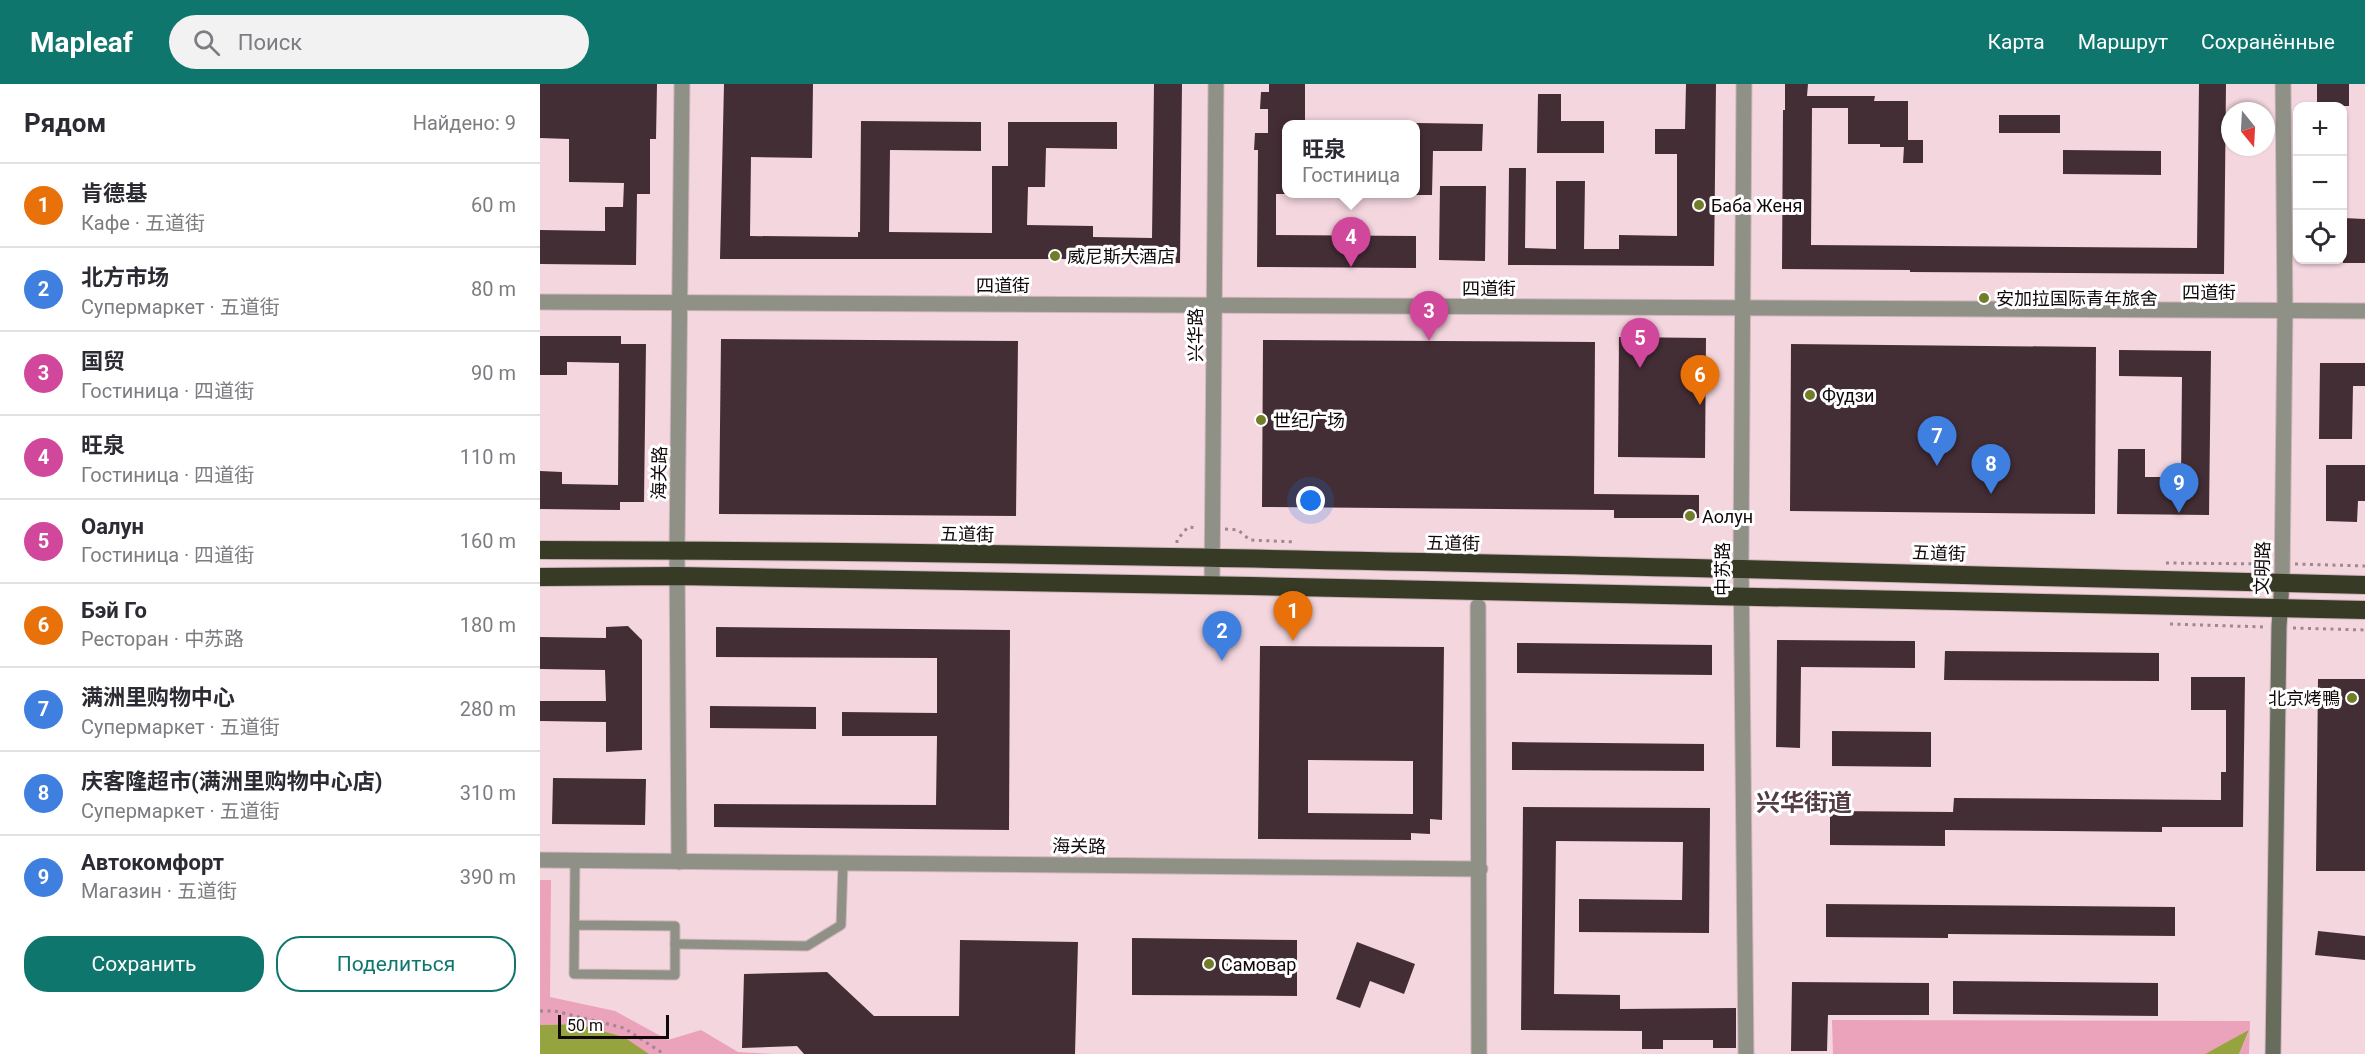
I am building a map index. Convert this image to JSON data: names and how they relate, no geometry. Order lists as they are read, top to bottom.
{
  "streets": {
    "highway": ["五道街"],
    "street": [
      "四道街",
      "兴华路",
      "海关路",
      "文明路",
      "中苏路"
    ]
  },
  "crossings": [
    ["四道街", "兴华路"],
    ["四道街", "海关路"],
    ["四道街", "文明路"],
    ["四道街", "中苏路"],
    ["兴华路", "五道街"],
    ["海关路", "五道街"],
    ["五道街", "文明路"],
    ["五道街", "中苏路"]
  ],
  "districts": ["兴华街道"],
  "places": [
    "Баба Женя",
    "威尼斯大酒店",
    "安加拉国际青年旅舍",
    "Фудзи",
    "世纪广场",
    "Аолун",
    "北京烤鴨",
    "Самовар"
  ],
  "scale_bar": "50 m",
  "north": "bottom",
  "page": {
    "header": "Mapleaf",
    "search": "Поиск",
    "nav": ["Карта", "Маршрут", "Сохранённые"],
    "heading": ["Рядом", "Найдено: 9"],
    "map_buttons": ["+", "−"],
    "popup": ["旺泉", "Гостиница"],
    "list": [
      {
        "mark": "1",
        "name": "肯德基",
        "note": "Кафе · 五道街",
        "value": "60 m"
      },
      {
        "mark": "2",
        "name": "北方市场",
        "note": "Супермаркет · 五道街",
        "value": "80 m"
      },
      {
        "mark": "3",
        "name": "国贸",
        "note": "Гостиница · 四道街",
        "value": "90 m"
      },
      {
        "mark": "4",
        "name": "旺泉",
        "note": "Гостиница · 四道街",
        "value": "110 m"
      },
      {
        "mark": "5",
        "name": "Оалун",
        "note": "Гостиница · 四道街",
        "value": "160 m"
      },
      {
        "mark": "6",
        "name": "Бэй Го",
        "note": "Ресторан · 中苏路",
        "value": "180 m"
      },
      {
        "mark": "7",
        "name": "满洲里购物中心",
        "note": "Супермаркет · 五道街",
        "value": "280 m"
      },
      {
        "mark": "8",
        "name": "庆客隆超市(满洲里购物中心店)",
        "note": "Супермаркет · 五道街",
        "value": "310 m"
      },
      {
        "mark": "9",
        "name": "Автокомфорт",
        "note": "Магазин · 五道街",
        "value": "390 m"
      }
    ],
    "pins": [
      "4",
      "3",
      "5",
      "6",
      "7",
      "8",
      "9",
      "1",
      "2"
    ],
    "buttons": ["Сохранить", "Поделиться"],
    "scale": "50 m"
  }
}
